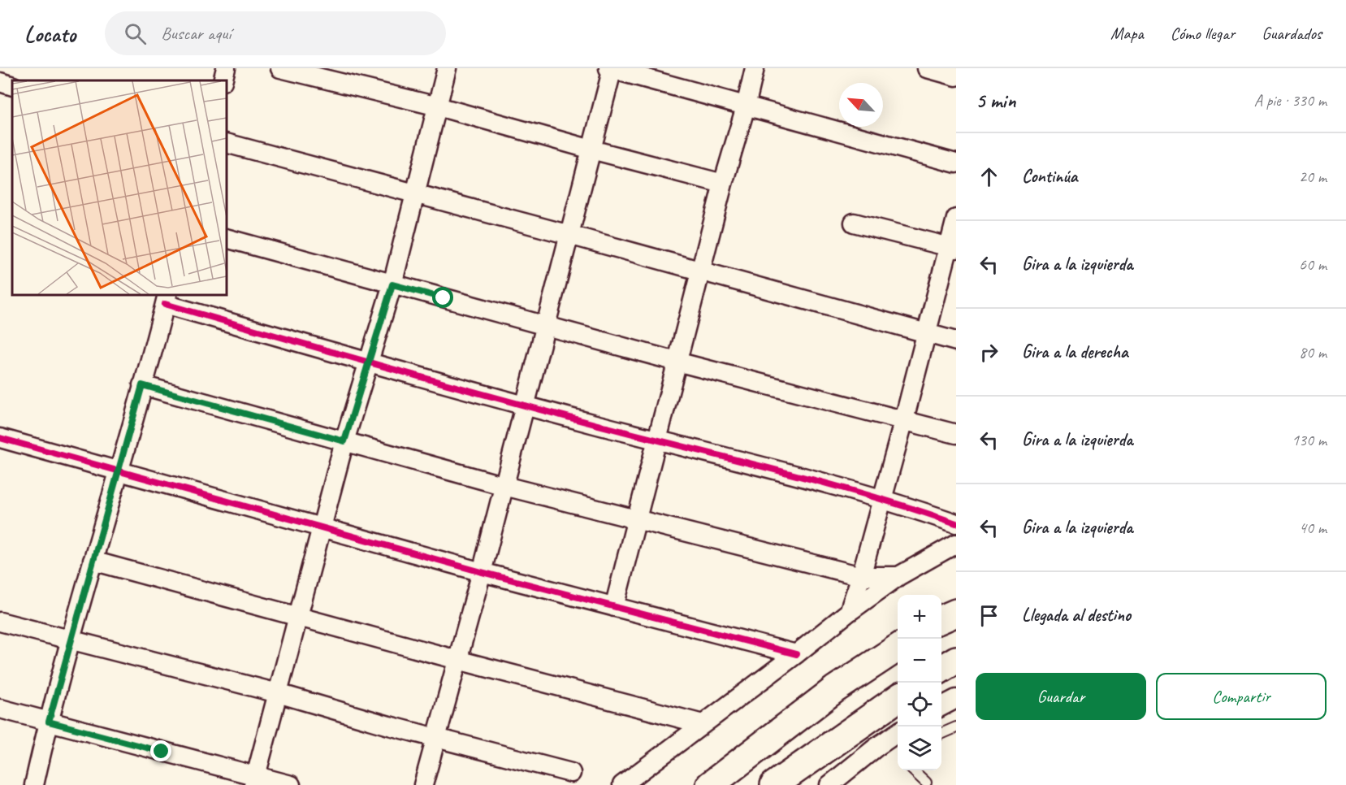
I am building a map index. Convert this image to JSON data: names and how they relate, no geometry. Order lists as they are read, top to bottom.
{
  "north": "top left",
  "page": {
    "header": "Locato",
    "search": "Buscar aquí",
    "nav": ["Mapa", "Cómo llegar", "Guardados"],
    "heading": ["5 min", "A pie · 330 m"],
    "list": [
      ["Continúa", "20 m"],
      ["Gira a la izquierda", "60 m"],
      ["Gira a la derecha", "80 m"],
      ["Gira a la izquierda", "130 m"],
      ["Gira a la izquierda", "40 m"],
      "Llegada al destino"
    ],
    "map_buttons": ["+", "−"],
    "buttons": ["Guardar", "Compartir"]
  }
}
